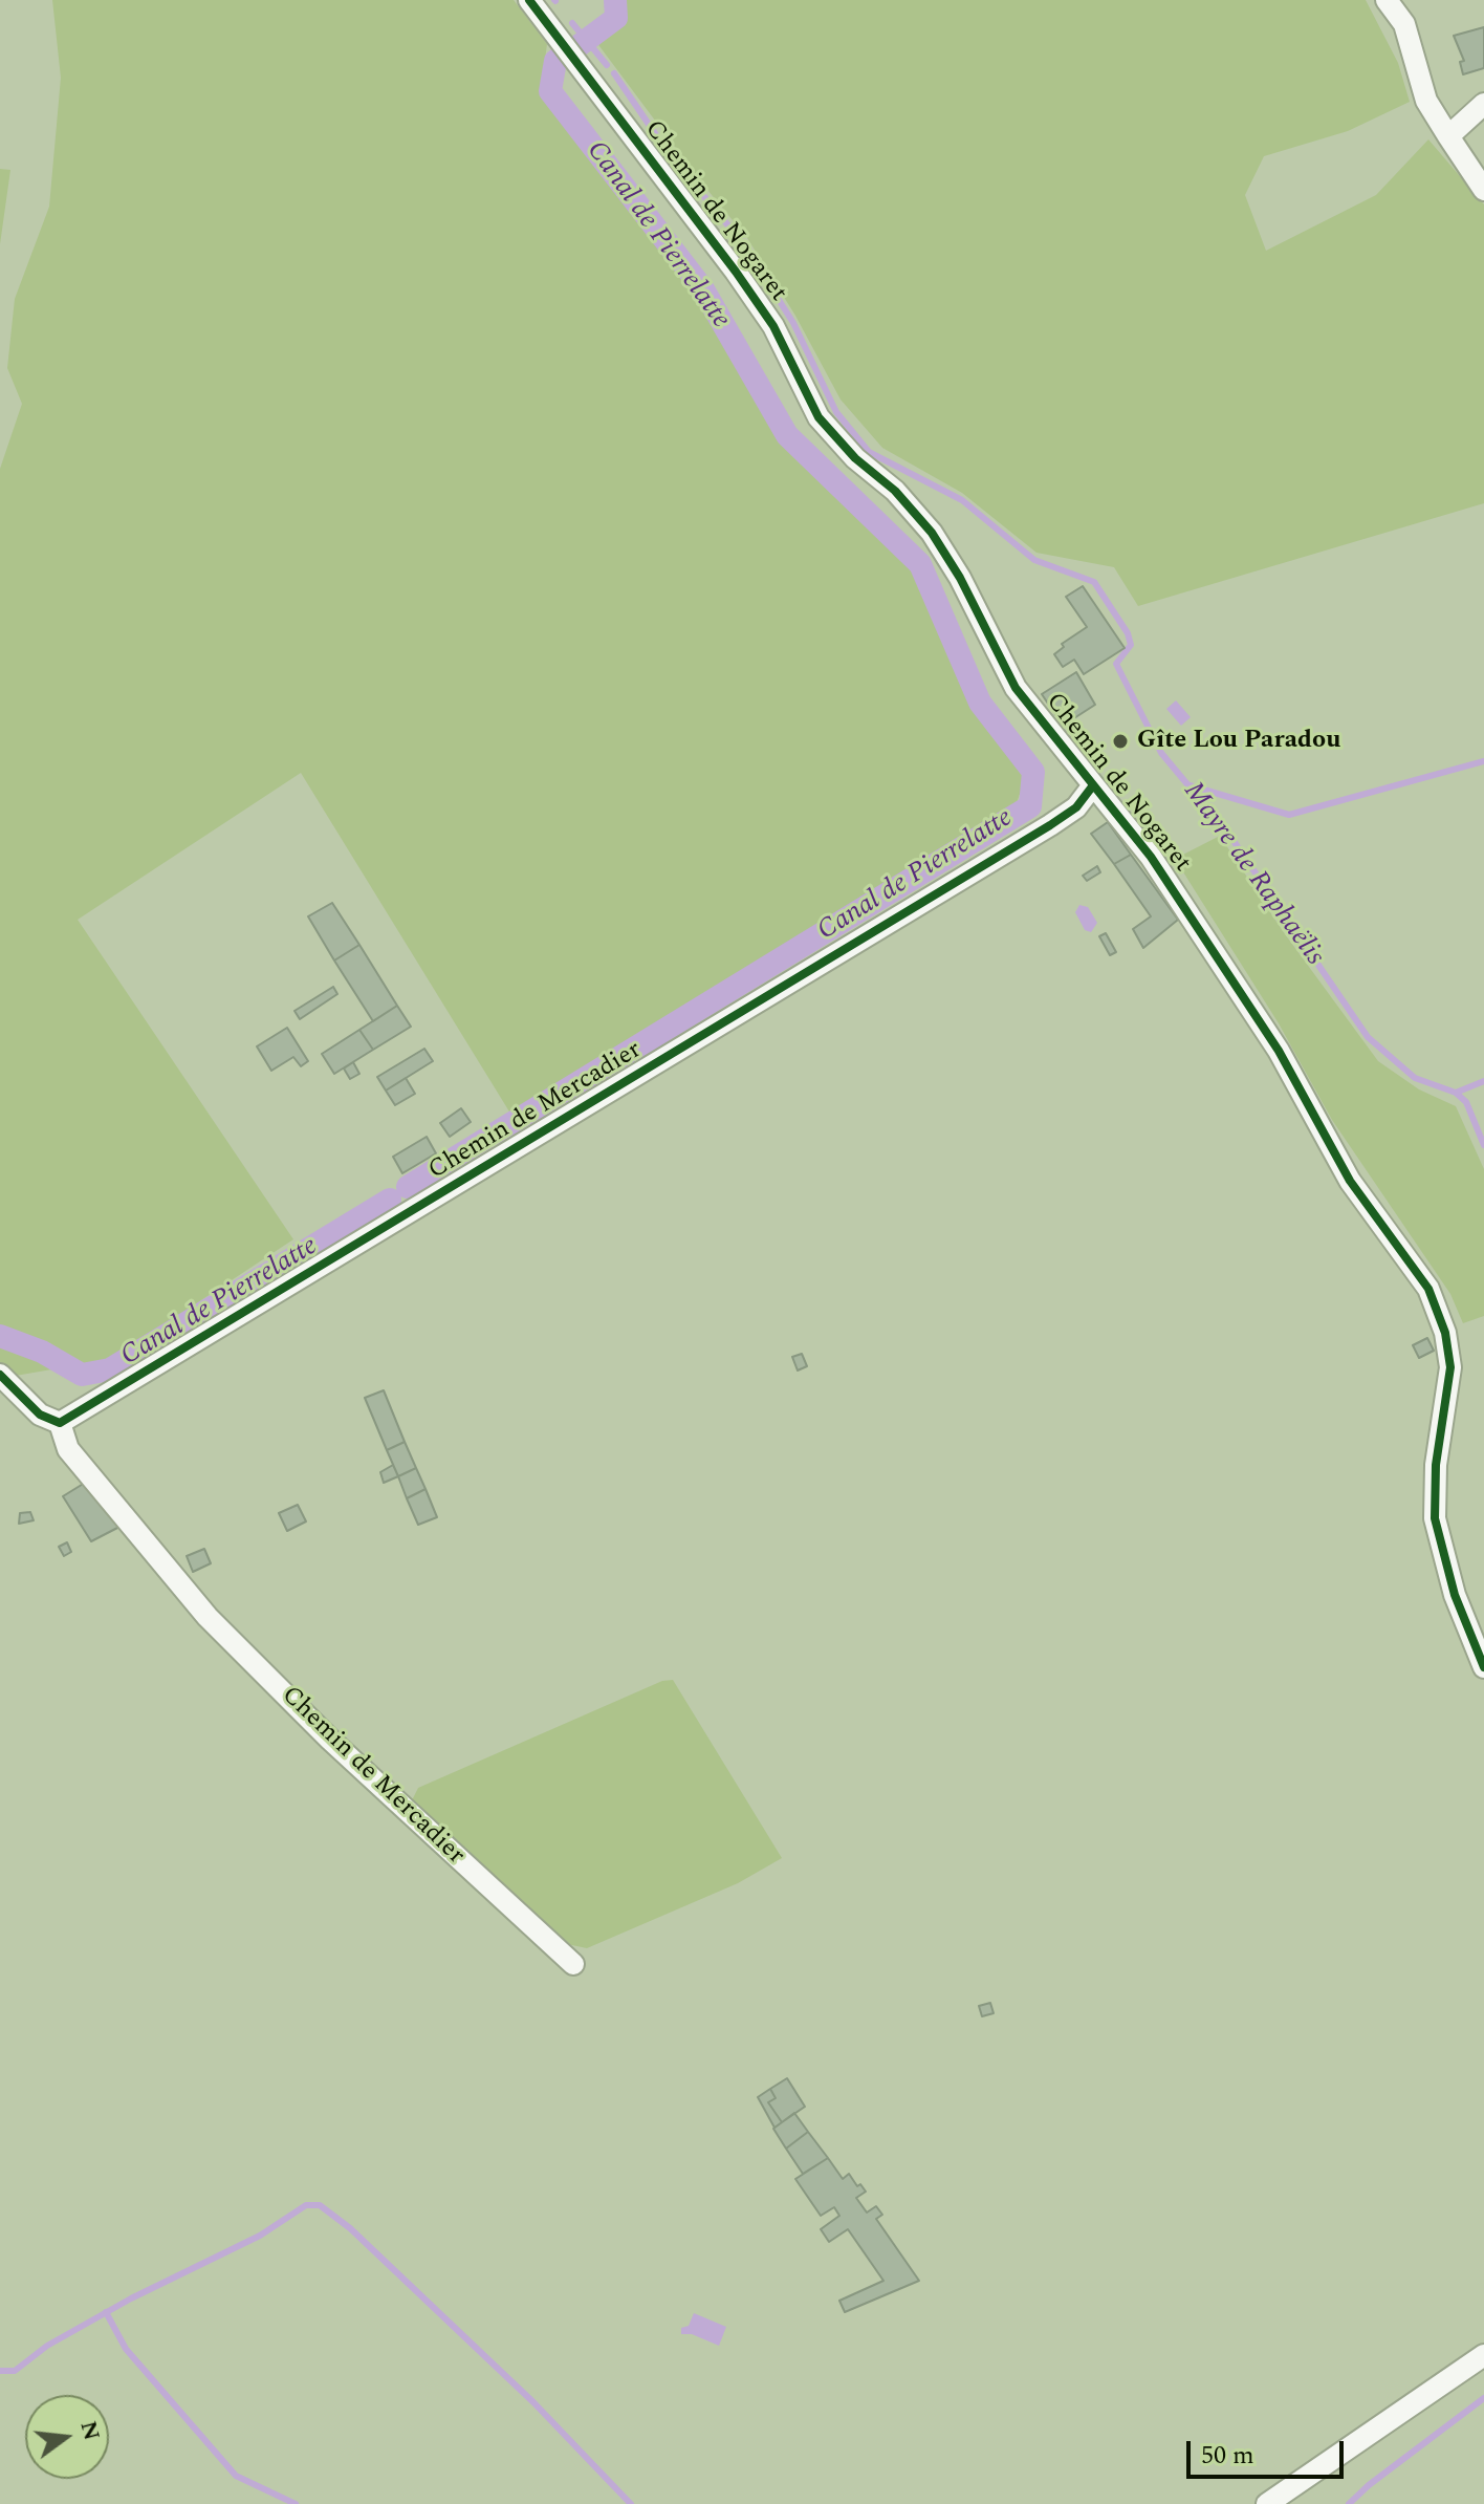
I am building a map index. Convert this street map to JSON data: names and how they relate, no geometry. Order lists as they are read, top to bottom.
{
  "streets": {
    "street": ["Chemin de Nogaret", "Chemin de Mercadier"]
  },
  "crossings": [
    ["Chemin de Nogaret", "Chemin de Mercadier"]
  ],
  "water": ["Canal de Pierrelatte", "Mayre de Raphaëlis"],
  "places": ["Gîte Lou Paradou"],
  "scale_bar": "50 m",
  "north": "right"
}
